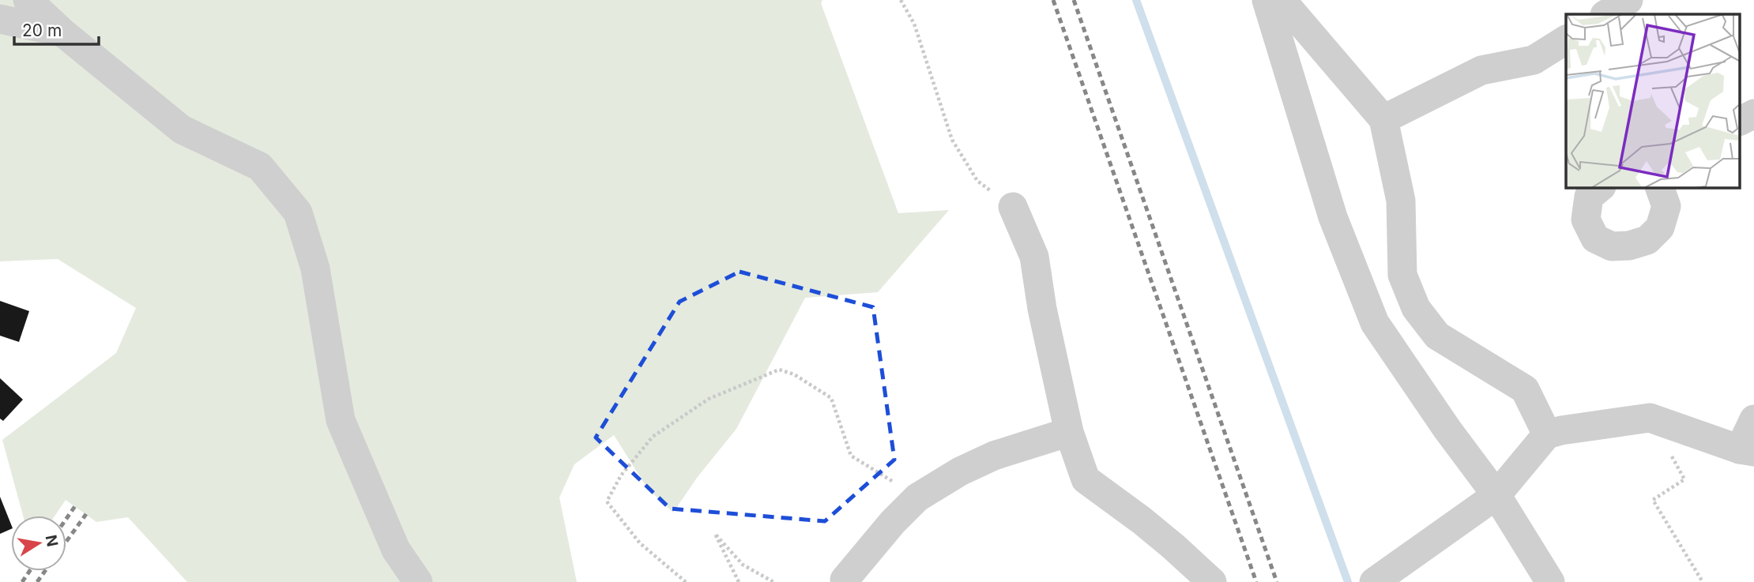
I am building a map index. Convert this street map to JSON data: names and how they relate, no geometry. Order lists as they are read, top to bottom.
{
  "scale_bar": "20 m",
  "north": "right"
}
